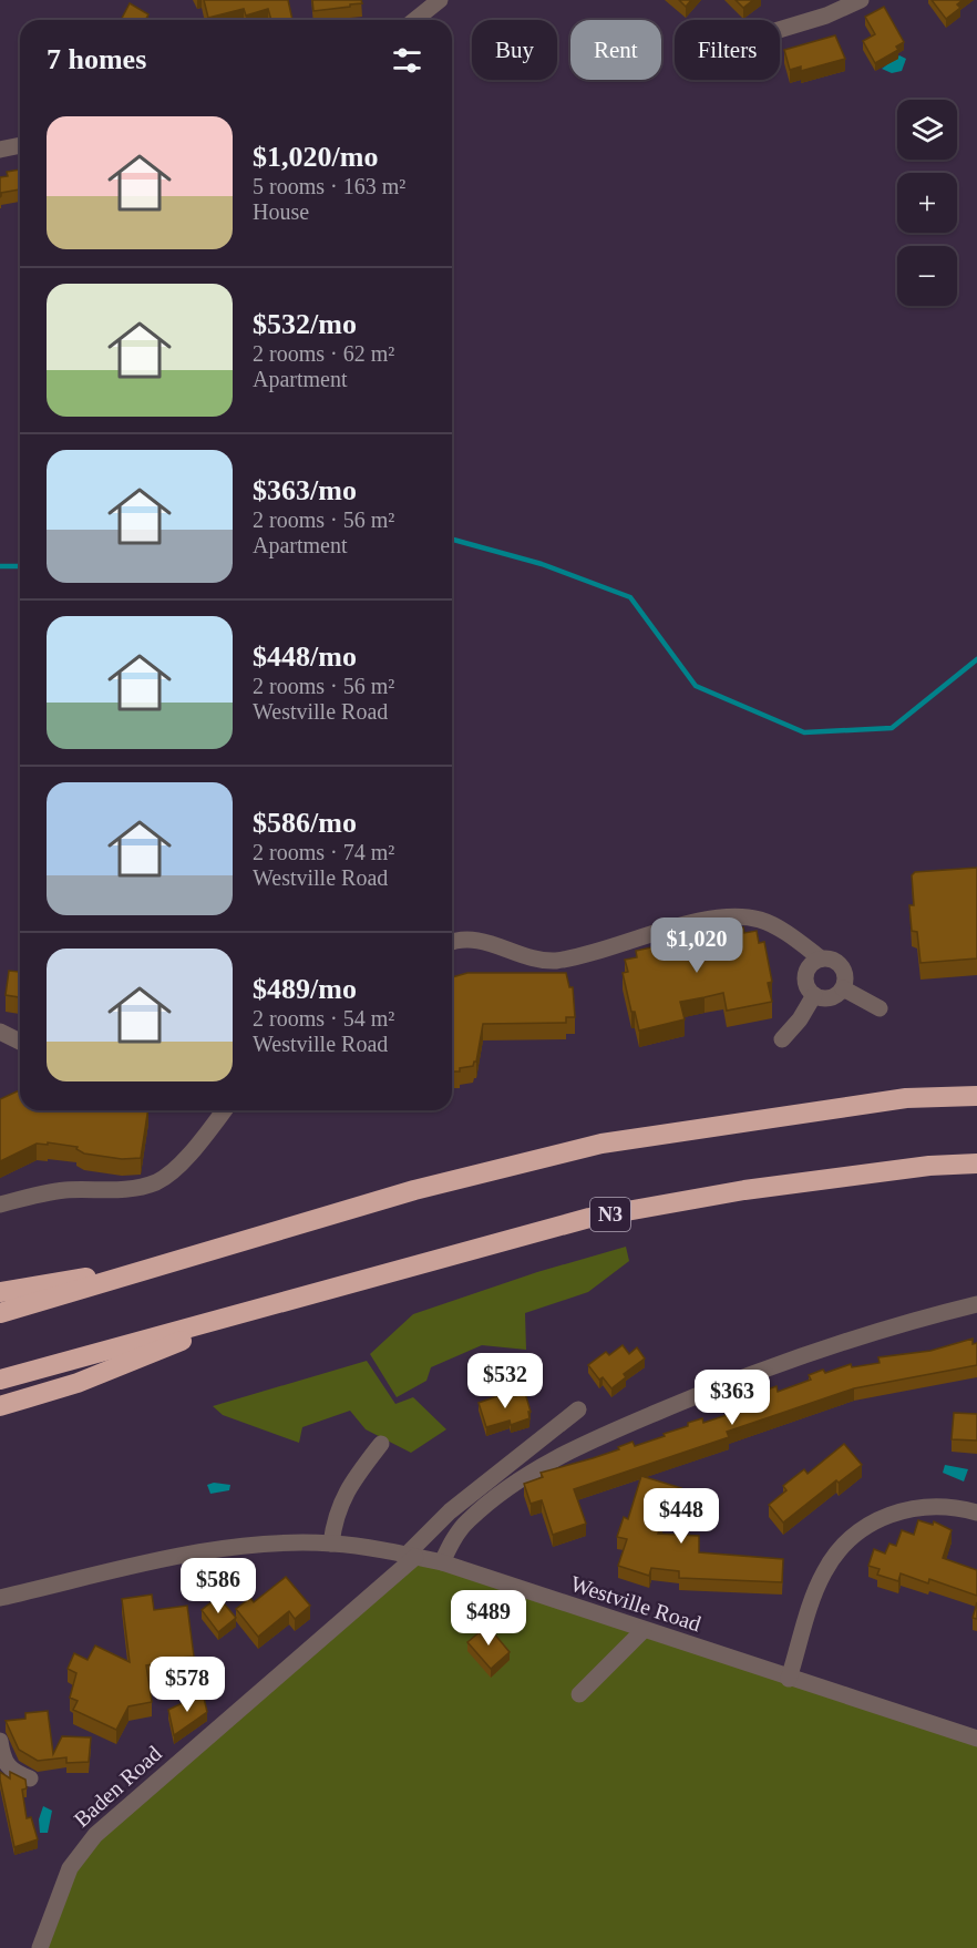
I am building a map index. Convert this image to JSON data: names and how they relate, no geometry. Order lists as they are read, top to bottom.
{
  "streets": {
    "highway": ["N3"],
    "street": ["Westville Road", "Baden Road"]
  },
  "crossings": [
    ["Westville Road", "Baden Road"]
  ],
  "page": {
    "chip": ["Buy", "Rent", "Filters"],
    "heading": "7 homes",
    "map_buttons": ["+", "−"],
    "list": [
      {
        "name": "$1,020/mo",
        "note": "5 rooms · 163 m² · House"
      },
      {
        "name": "$532/mo",
        "note": "2 rooms · 62 m² · Apartment"
      },
      {
        "name": "$363/mo",
        "note": "2 rooms · 56 m² · Apartment"
      },
      {
        "name": "$448/mo",
        "note": "2 rooms · 56 m² · Westville Road"
      },
      {
        "name": "$586/mo",
        "note": "2 rooms · 74 m² · Westville Road"
      },
      {
        "name": "$489/mo",
        "note": "2 rooms · 54 m² · Westville Road"
      }
    ],
    "price": [
      "$1,020",
      "$532",
      "$363",
      "$448",
      "$586",
      "$489",
      "$578"
    ]
  }
}
